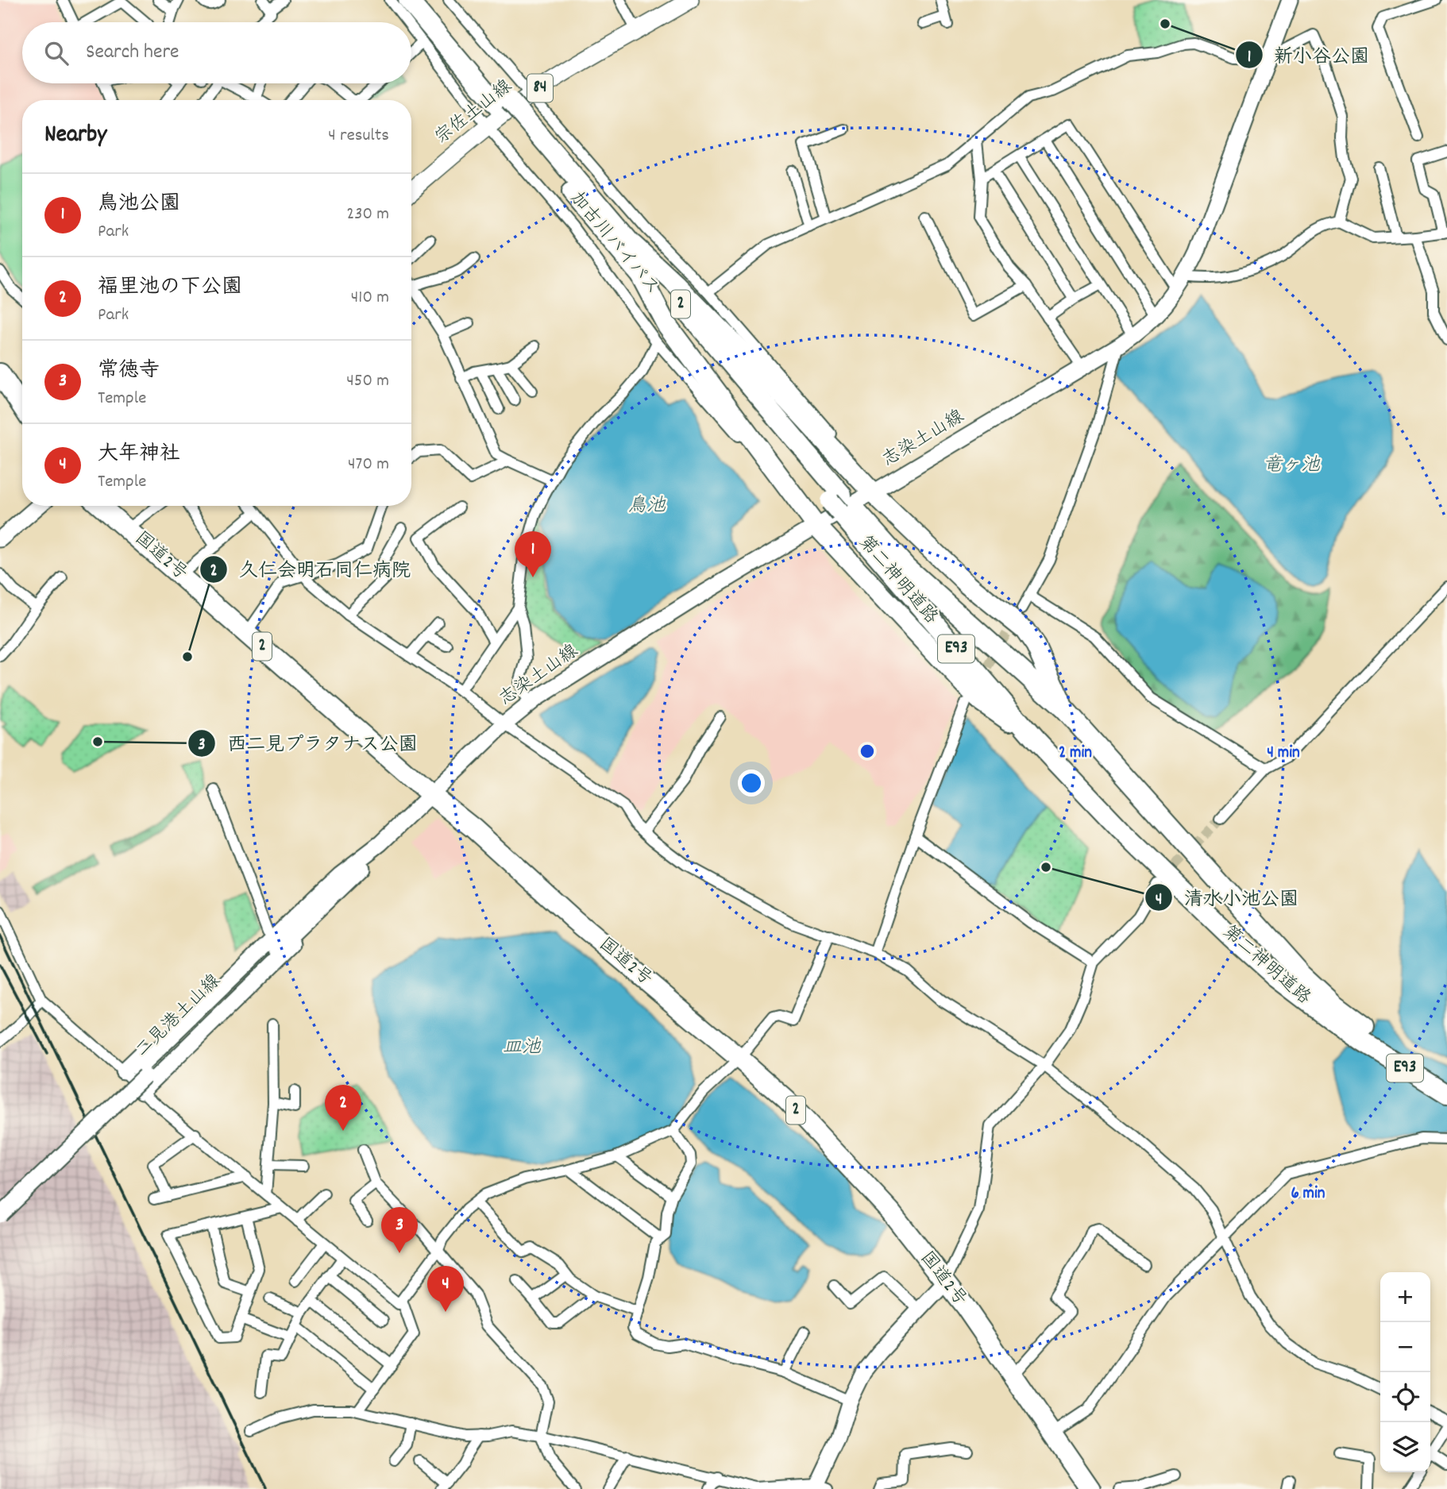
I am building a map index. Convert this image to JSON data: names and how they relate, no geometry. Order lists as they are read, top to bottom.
{
  "streets": {
    "highway": [
      "加古川バイパス",
      "2",
      "国道2号",
      "第二神明道路",
      "E93"
    ],
    "main road": [
      "84",
      "宗佐土山線",
      "志染土山線",
      "二見港土山線"
    ]
  },
  "crossings": [
    ["加古川バイパス", "第二神明道路"],
    ["志染土山線", "国道2号"],
    ["志染土山線", "二見港土山線"],
    ["国道2号", "二見港土山線"]
  ],
  "water": ["竜ヶ池", "鳥池", "皿池"],
  "places": [
    "新小谷公園",
    "久仁会明石同仁病院",
    "西二見プラタナス公園",
    "清水小池公園"
  ],
  "page": {
    "search": "Search here",
    "heading": ["Nearby", "4 results"],
    "list": [
      {
        "mark": "1",
        "name": "鳥池公園",
        "note": "Park",
        "value": "230 m"
      },
      {
        "mark": "2",
        "name": "福里池の下公園",
        "note": "Park",
        "value": "410 m"
      },
      {
        "mark": "3",
        "name": "常徳寺",
        "note": "Temple",
        "value": "450 m"
      },
      {
        "mark": "4",
        "name": "大年神社",
        "note": "Temple",
        "value": "470 m"
      }
    ],
    "pins": [
      "1",
      "2",
      "3",
      "4"
    ],
    "map_buttons": ["+", "−"]
  },
  "rings": ["2 min", "4 min", "6 min"]
}
